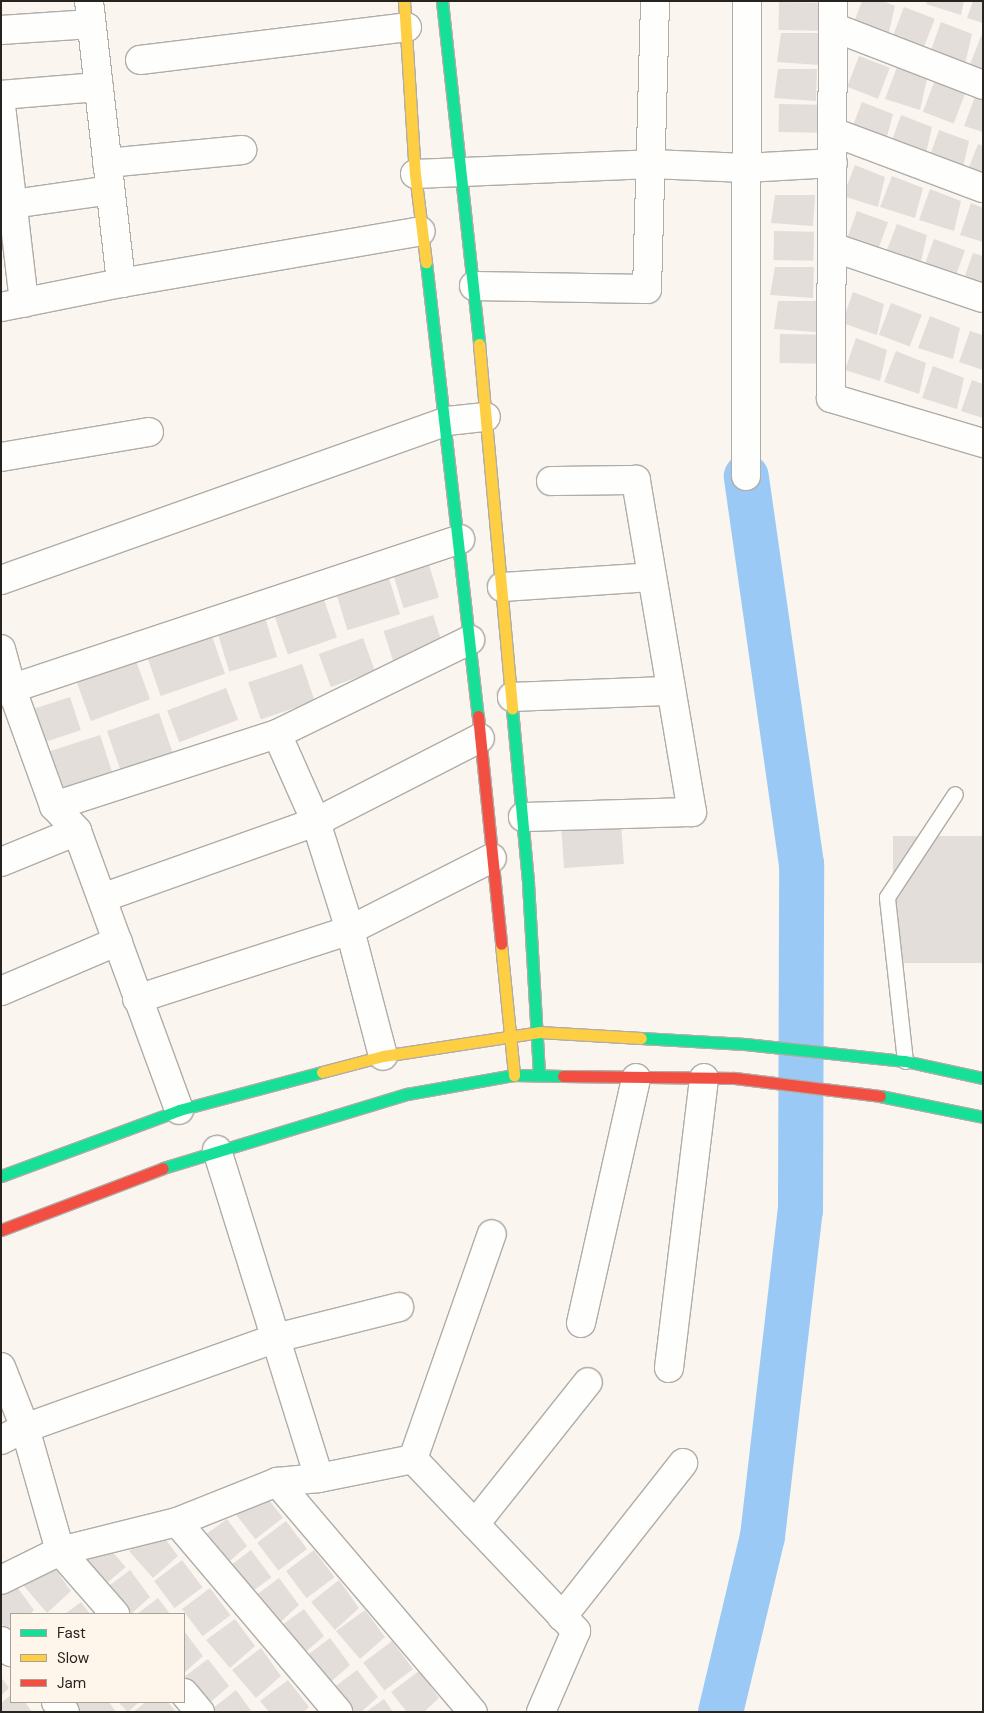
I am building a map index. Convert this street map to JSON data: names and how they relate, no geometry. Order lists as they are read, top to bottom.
{
  "legend": ["Fast", "Slow", "Jam"]
}
